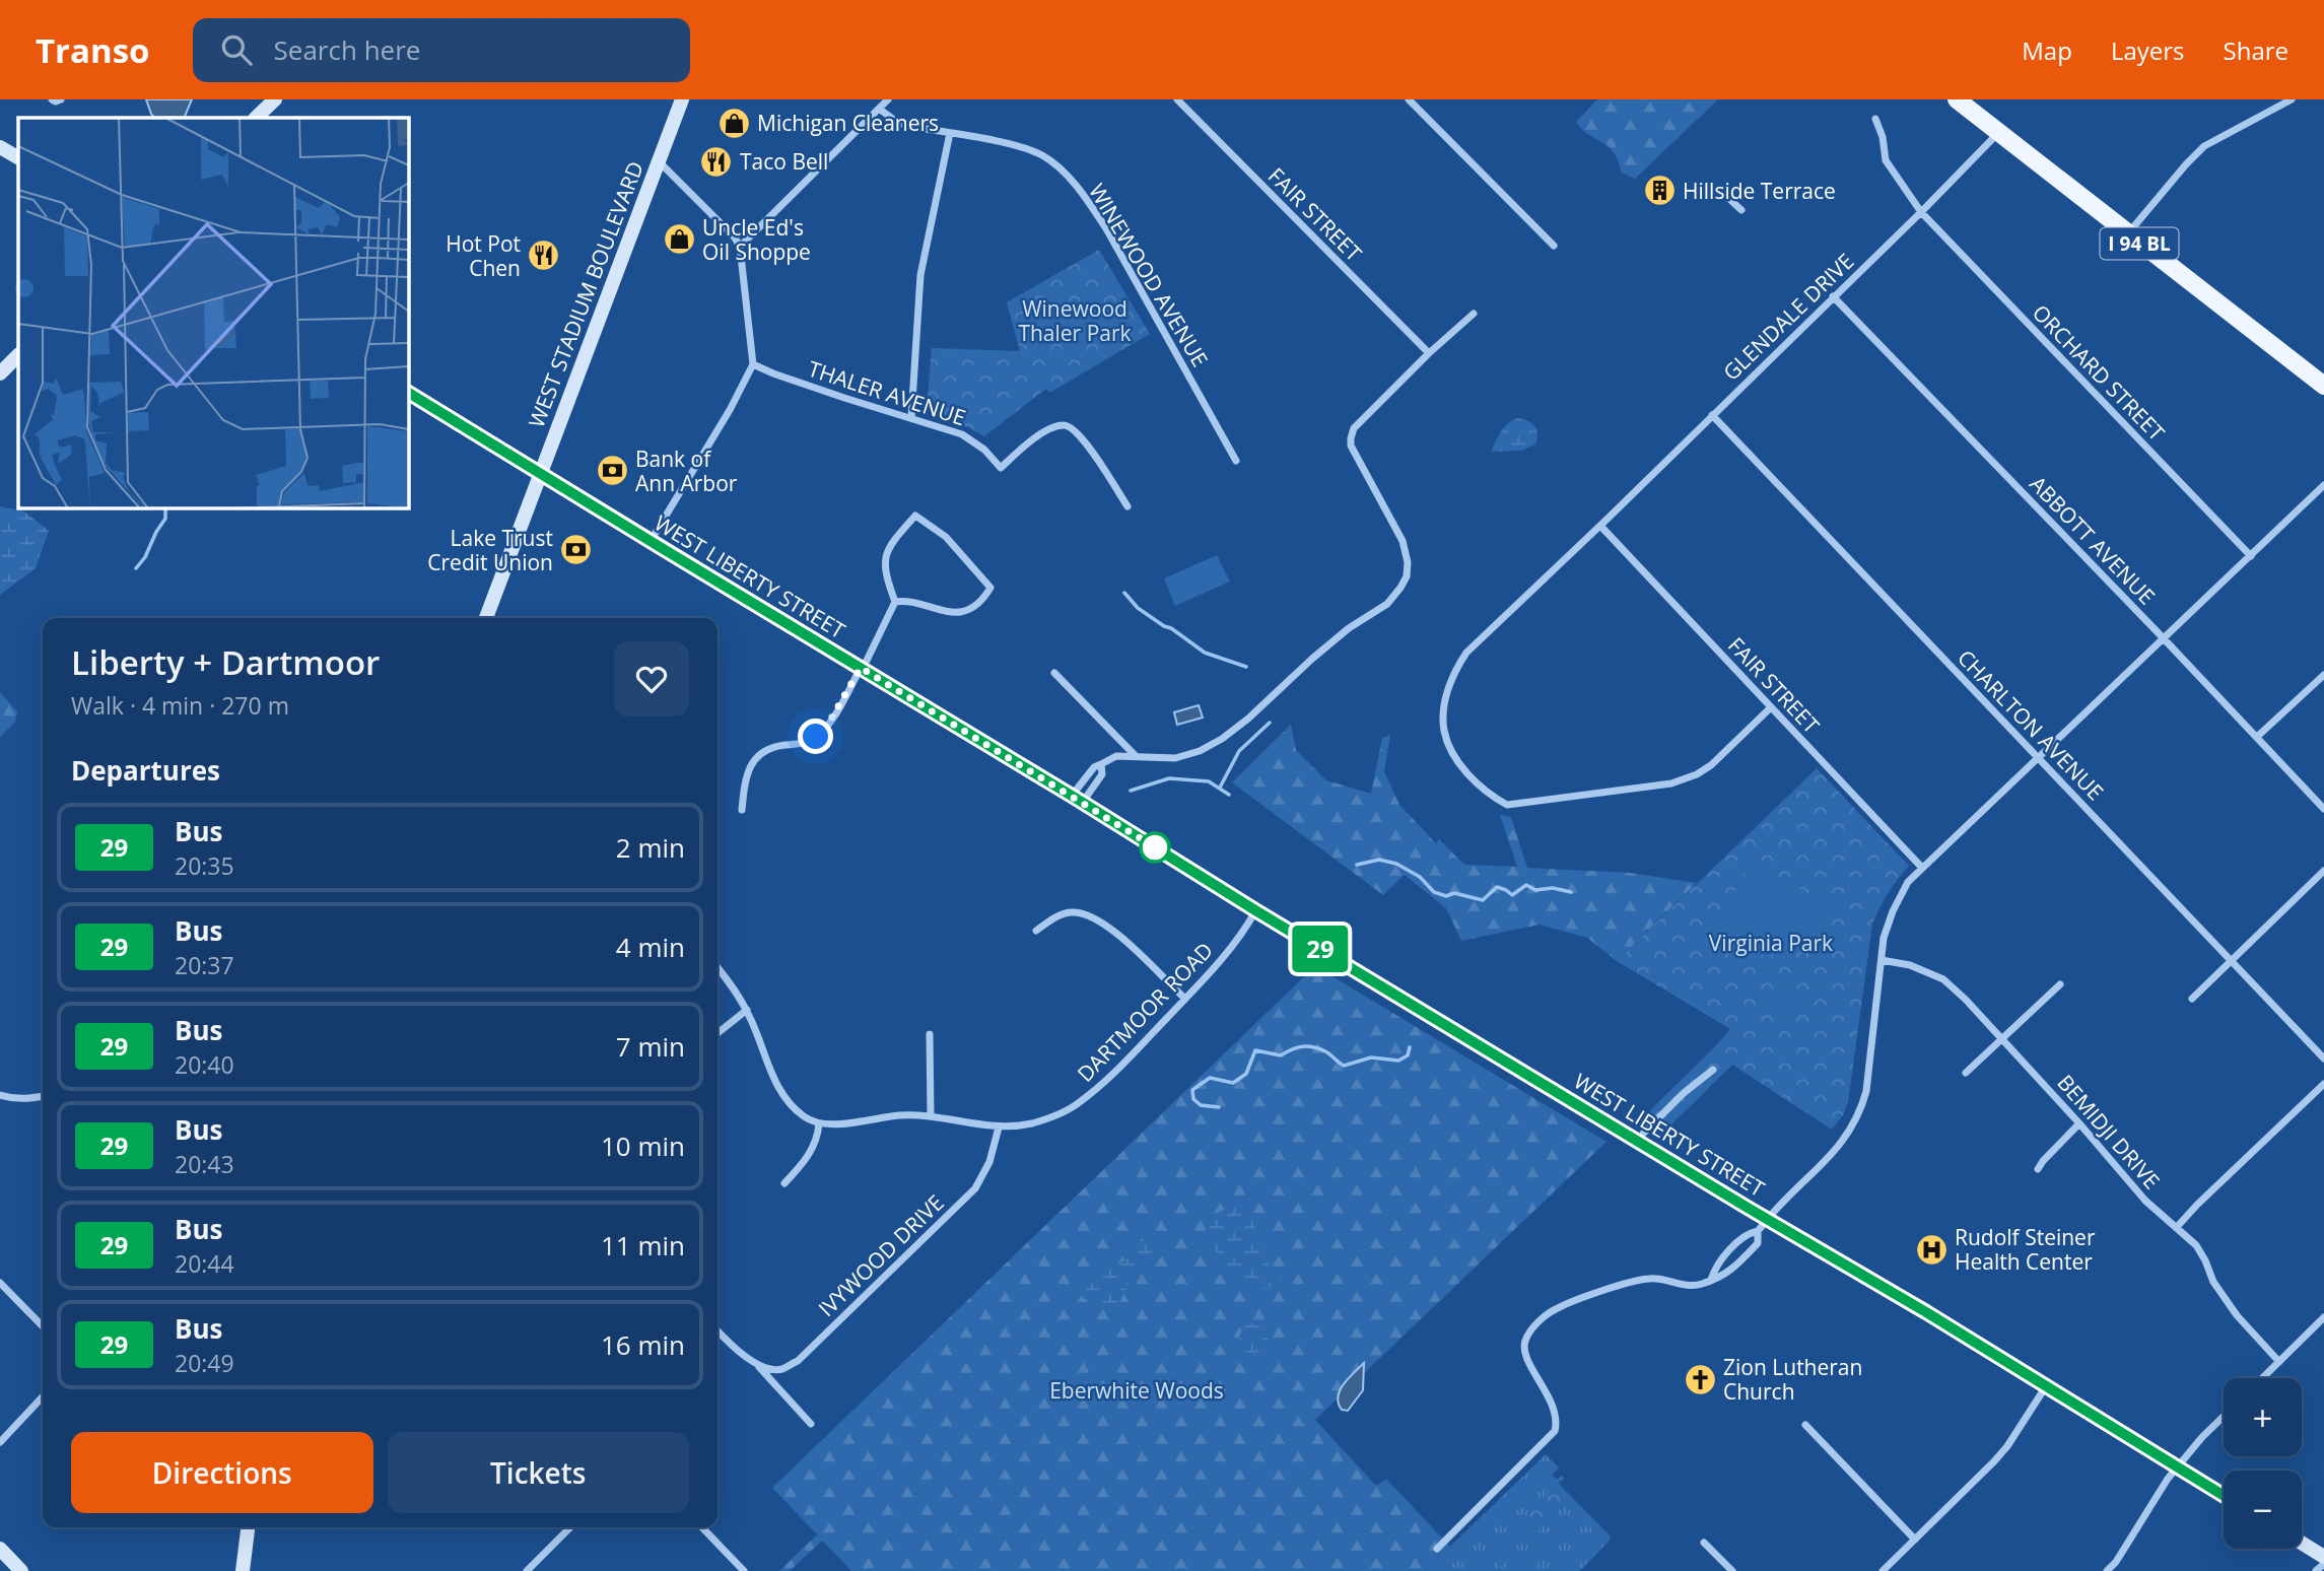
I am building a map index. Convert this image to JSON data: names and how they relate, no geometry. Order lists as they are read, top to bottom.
{
  "streets": {
    "main road": ["I 94 BL", "WEST STADIUM BOULEVARD", "WEST LIBERTY STREET"],
    "street": [
      "FAIR STREET",
      "WINEWOOD AVENUE",
      "GLENDALE DRIVE",
      "ORCHARD STREET",
      "THALER AVENUE",
      "ABBOTT AVENUE",
      "CHARLTON AVENUE",
      "DARTMOOR ROAD",
      "BEMIDJI DRIVE",
      "IVYWOOD DRIVE"
    ]
  },
  "crossings": [
    ["FAIR STREET", "GLENDALE DRIVE"],
    ["I 94 BL", "GLENDALE DRIVE"],
    ["WEST STADIUM BOULEVARD", "WEST LIBERTY STREET"],
    ["GLENDALE DRIVE", "ORCHARD STREET"],
    ["GLENDALE DRIVE", "ABBOTT AVENUE"],
    ["GLENDALE DRIVE", "CHARLTON AVENUE"],
    ["WEST LIBERTY STREET", "DARTMOOR ROAD"],
    ["DARTMOOR ROAD", "IVYWOOD DRIVE"]
  ],
  "parks": ["Winewood Thaler Park", "Virginia Park", "Eberwhite Woods"],
  "places": {
    "shop": ["Michigan Cleaners", "Uncle Ed's Oil Shoppe"],
    "restaurant": ["Taco Bell", "Hot Pot Chen"],
    "building": ["Hillside Terrace"],
    "bank": ["Bank of Ann Arbor", "Lake Trust Credit Union"],
    "hospital": ["Rudolf Steiner Health Center"],
    "church": ["Zion Lutheran Church"]
  },
  "lines": ["bus line 29"],
  "page": {
    "header": "Transo",
    "search": "Search here",
    "nav": ["Map", "Layers", "Share"],
    "on_map": "29",
    "heading": [
      ["Liberty + Dartmoor", "Walk · 4 min · 270 m"],
      "Departures"
    ],
    "list": [
      {
        "mark": "29",
        "name": "Bus",
        "note": "20:35",
        "value": "2 min"
      },
      {
        "mark": "29",
        "name": "Bus",
        "note": "20:37",
        "value": "4 min"
      },
      {
        "mark": "29",
        "name": "Bus",
        "note": "20:40",
        "value": "7 min"
      },
      {
        "mark": "29",
        "name": "Bus",
        "note": "20:43",
        "value": "10 min"
      },
      {
        "mark": "29",
        "name": "Bus",
        "note": "20:44",
        "value": "11 min"
      },
      {
        "mark": "29",
        "name": "Bus",
        "note": "20:49",
        "value": "16 min"
      }
    ],
    "map_buttons": ["+", "−"],
    "buttons": ["Directions", "Tickets"]
  }
}
